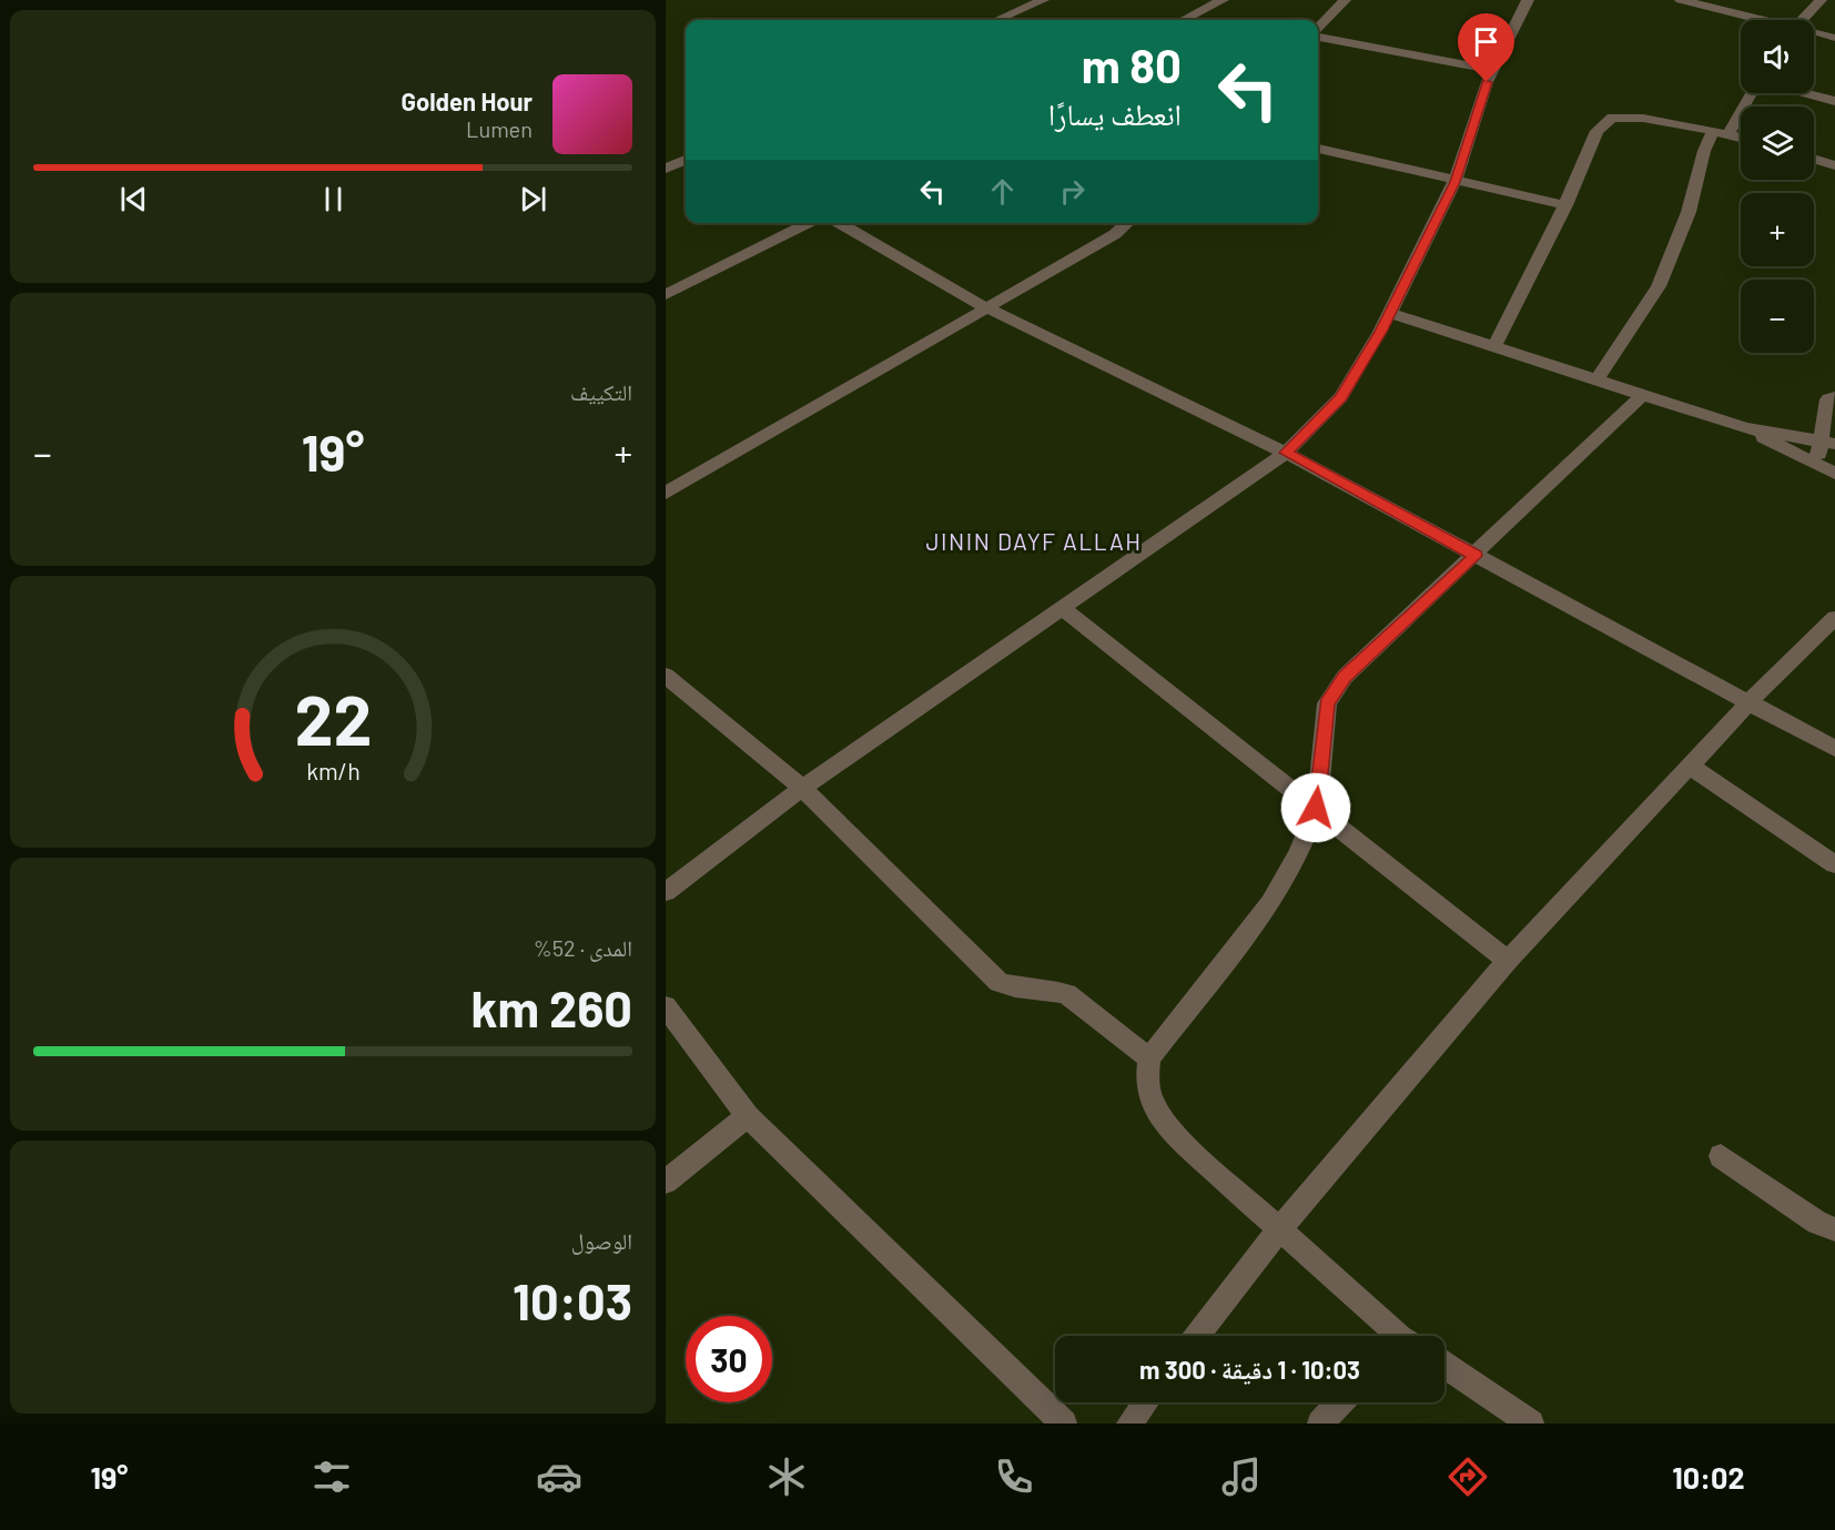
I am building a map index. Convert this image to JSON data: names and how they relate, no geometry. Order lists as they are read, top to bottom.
{
  "districts": ["JININ DAYF ALLAH"],
  "page": {
    "map_buttons": ["+", "−"],
    "turn": ["80 m", "انعطف يسارًا"],
    "song": ["Golden Hour", "Lumen"],
    "tile": [
      "التكييف",
      ["المدى · 52%", "260 km"],
      ["الوصول", "10:03"]
    ],
    "heat": ["−", "19°", "+"],
    "limit": "30",
    "trip": "10:03 · 1 دقيقة · 300 m",
    "tabs": ["10:02", "19°"],
    "gauge": ["22", "km/h"]
  }
}
